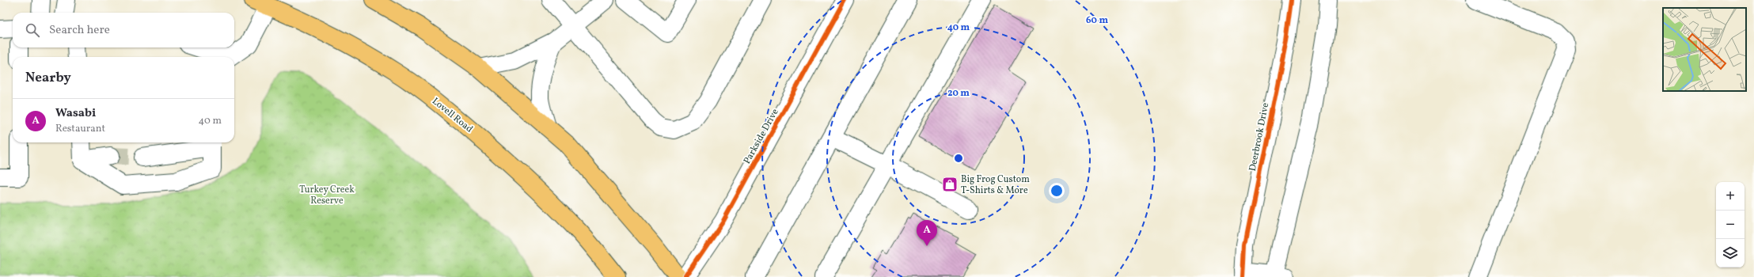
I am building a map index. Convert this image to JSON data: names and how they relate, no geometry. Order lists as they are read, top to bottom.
{
  "streets": {
    "main road": ["Lovell Road"],
    "street": ["Parkside Drive", "Deerbrook Drive"]
  },
  "parks": ["Turkey Creek Reserve"],
  "places": {
    "shop": ["Big Frog Custom T-Shirts & More"]
  },
  "page": {
    "search": "Search here",
    "heading": "Nearby",
    "list": [
      {
        "mark": "A",
        "name": "Wasabi",
        "note": "Restaurant",
        "value": "40 m"
      }
    ],
    "map_buttons": ["+", "−"],
    "pins": "A"
  },
  "rings": ["60 m", "40 m", "20 m"]
}
